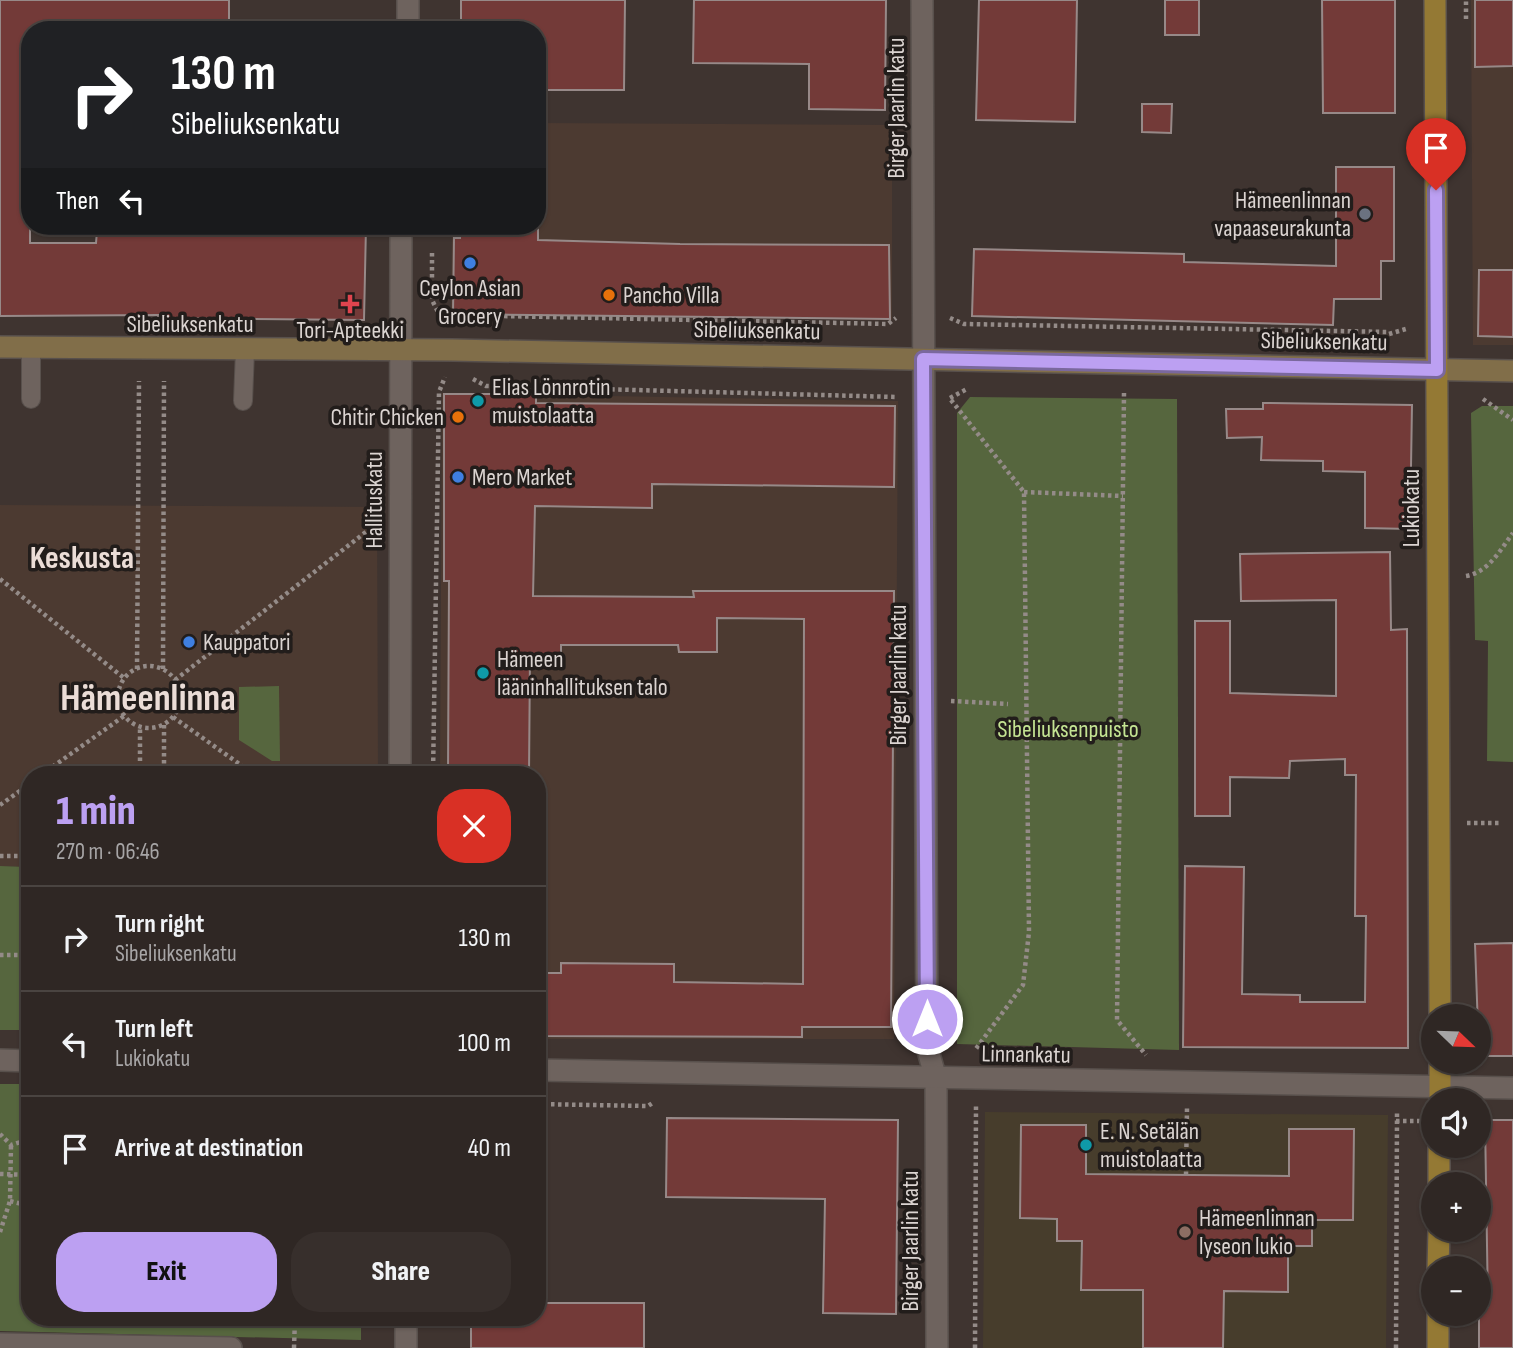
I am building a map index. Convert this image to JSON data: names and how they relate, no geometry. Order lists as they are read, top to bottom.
{
  "streets": {
    "main road": ["Lukiokatu"],
    "street": [
      "Birger Jaarlin katu",
      "Sibeliuksenkatu",
      "Hallituskatu",
      "Linnankatu"
    ]
  },
  "crossings": [
    ["Birger Jaarlin katu", "Sibeliuksenkatu"],
    ["Birger Jaarlin katu", "Linnankatu"],
    ["Sibeliuksenkatu", "Hallituskatu"],
    ["Sibeliuksenkatu", "Lukiokatu"]
  ],
  "districts": ["Keskusta", "Hämeenlinna"],
  "parks": ["Sibeliuksenpuisto"],
  "places": {
    "other": [
      "Hämeenlinnan vapaaseurakunta",
      "Ceylon Asian Grocery",
      "Pancho Villa",
      "Elias Lönnrotin muistolaatta",
      "Chitir Chicken",
      "Mero Market",
      "Kauppatori",
      "Hämeen lääninhallituksen talo",
      "E. N. Setälän muistolaatta",
      "Hämeenlinnan lyseon lukio"
    ],
    "health": ["Tori-Apteekki"]
  },
  "north": "bottom right",
  "page": {
    "turn": ["130 m", "Sibeliuksenkatu"],
    "then": "Then",
    "heading": ["1 min", "270 m · 06:46"],
    "list": [
      {
        "name": "Turn right",
        "note": "Sibeliuksenkatu",
        "value": "130 m"
      },
      {
        "name": "Turn left",
        "note": "Lukiokatu",
        "value": "100 m"
      },
      {
        "name": "Arrive at destination",
        "value": "40 m"
      }
    ],
    "map_buttons": ["+", "−"],
    "buttons": ["Exit", "Share"]
  }
}
